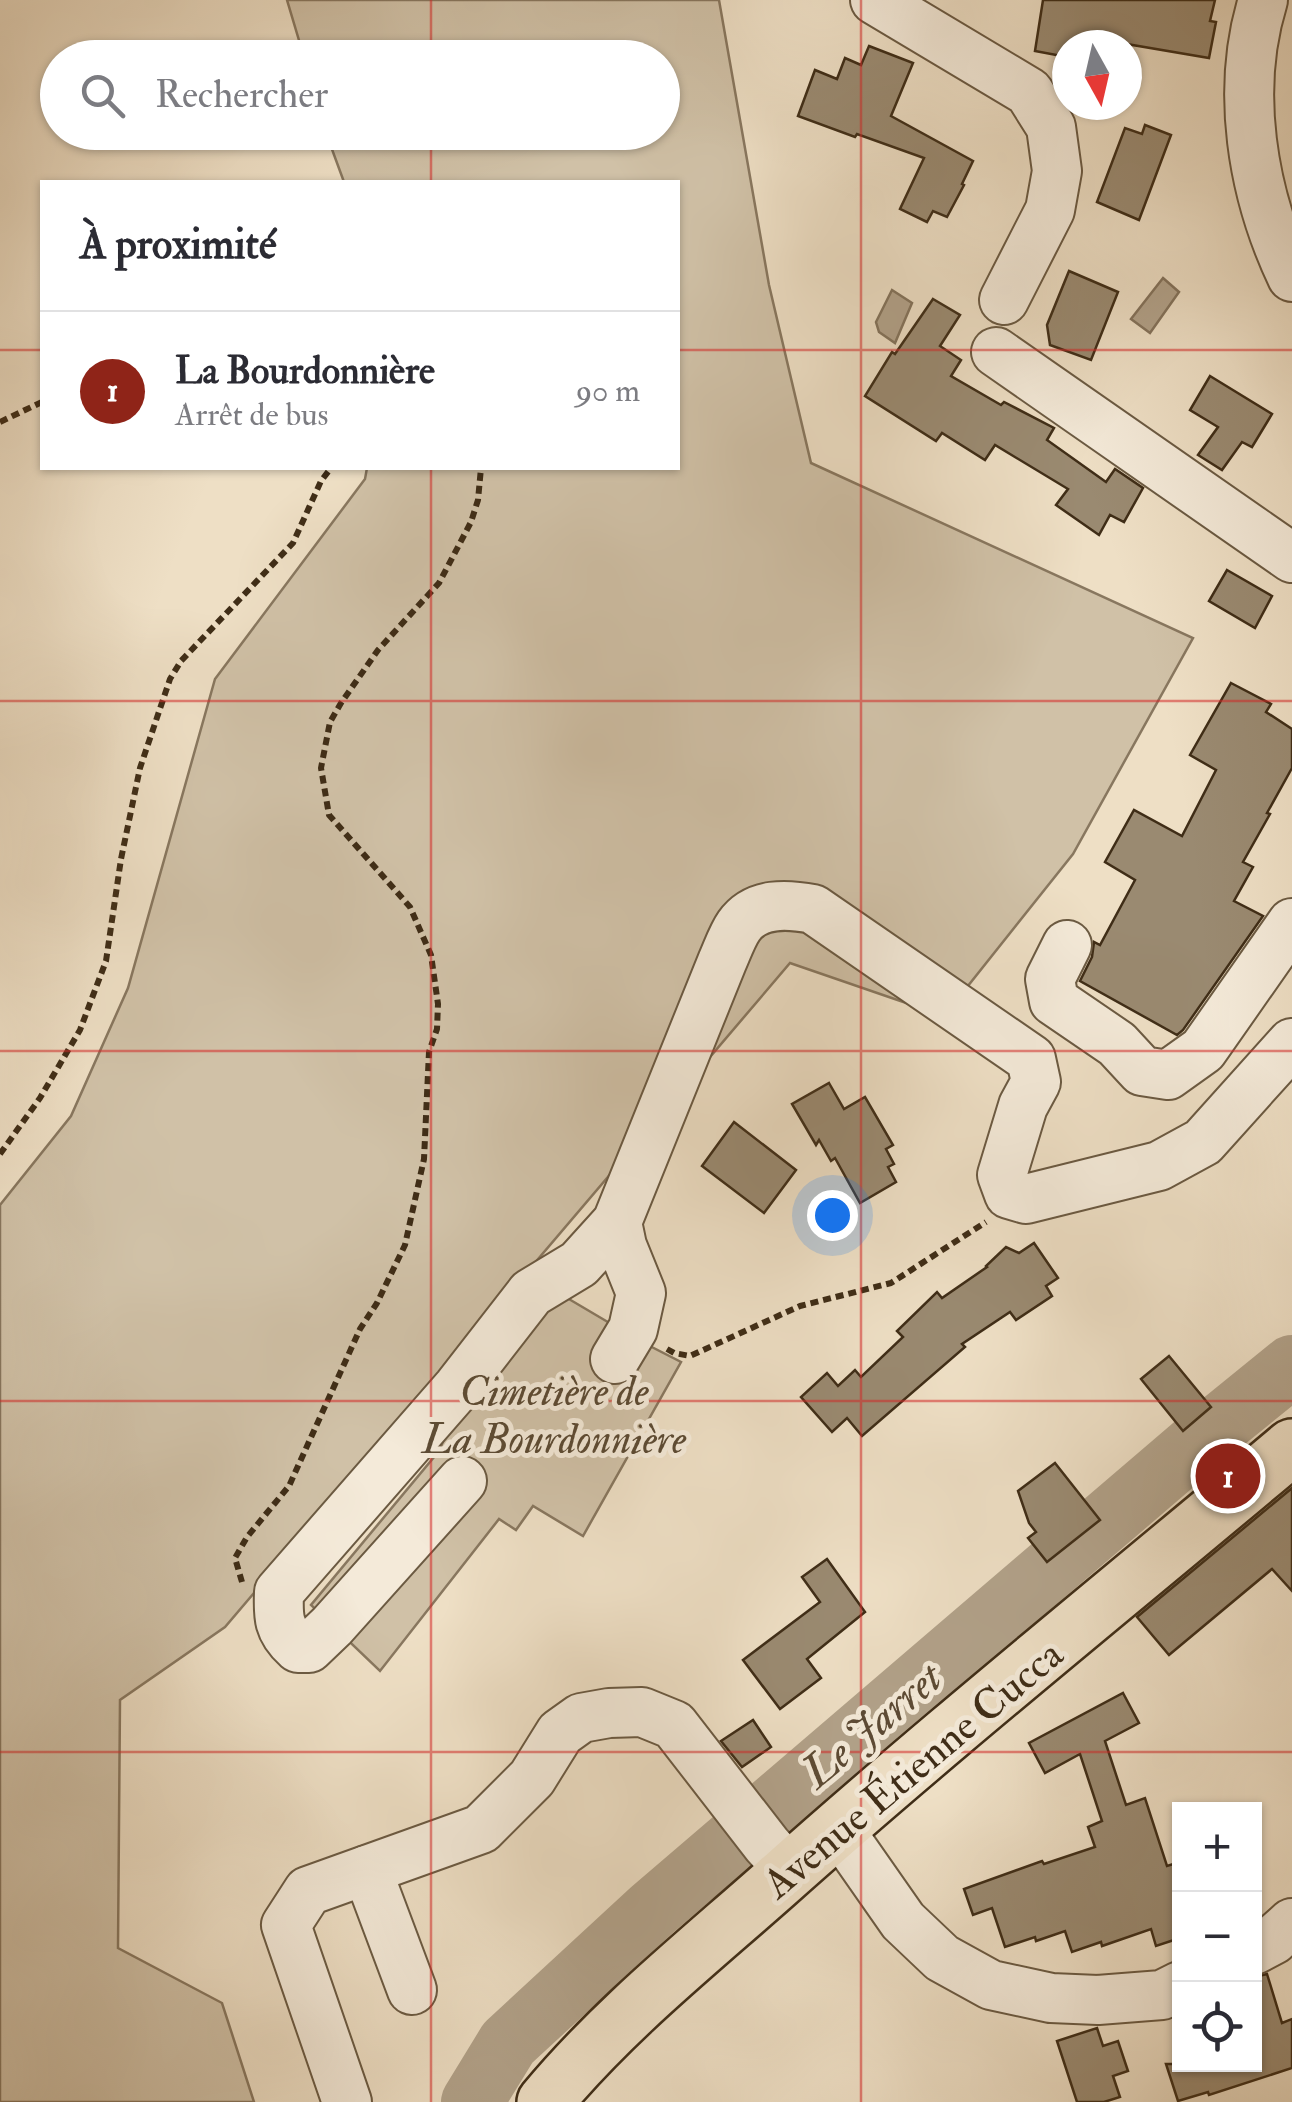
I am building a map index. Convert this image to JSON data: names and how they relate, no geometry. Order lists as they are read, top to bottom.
{
  "streets": {
    "main road": ["Avenue Étienne Cucca"]
  },
  "water": ["Le Jarret"],
  "parks": ["Cimetière de La Bourdonnière"],
  "north": "bottom",
  "page": {
    "search": "Rechercher",
    "heading": "À proximité",
    "list": [
      {
        "mark": "1",
        "name": "La Bourdonnière",
        "note": "Arrêt de bus",
        "value": "90 m"
      }
    ],
    "pins": "1",
    "map_buttons": ["+", "−"]
  }
}
